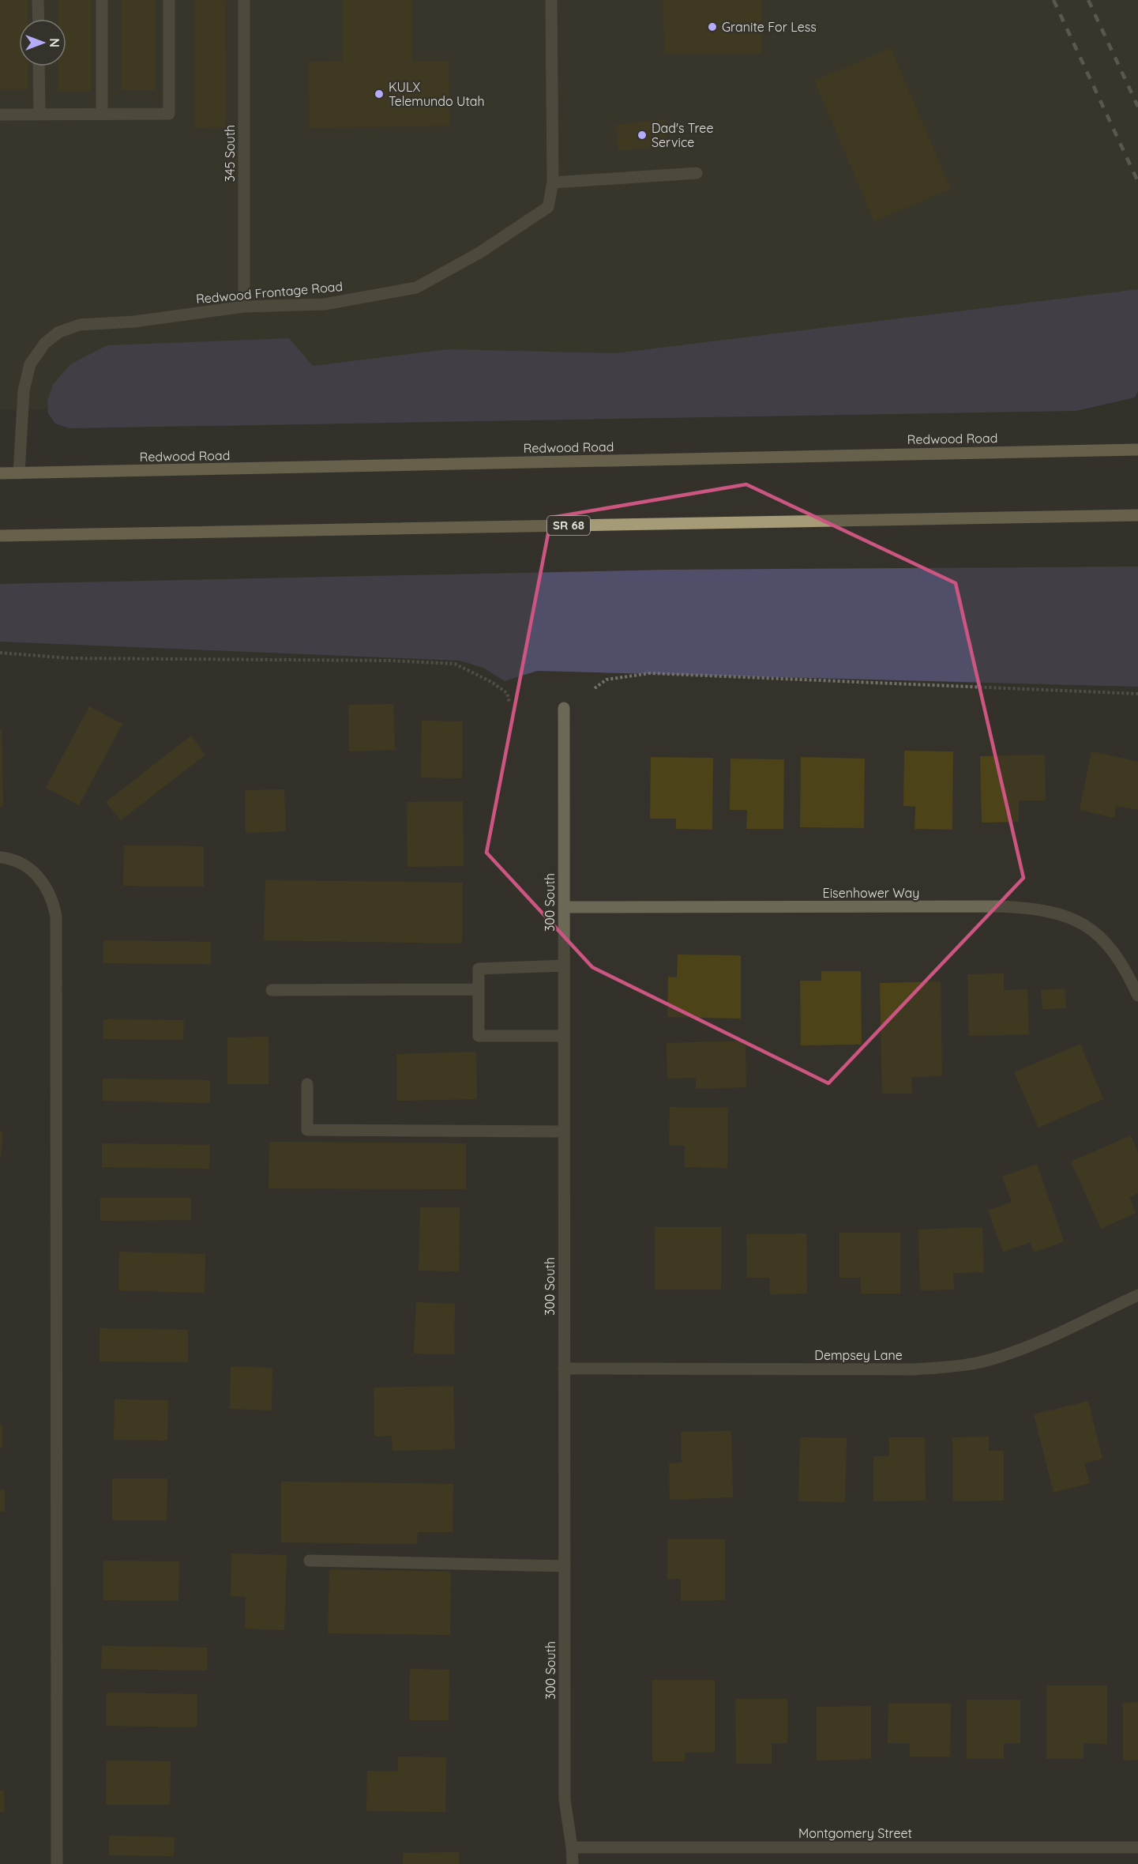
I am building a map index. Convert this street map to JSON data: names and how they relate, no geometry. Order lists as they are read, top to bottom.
{
  "streets": {
    "main road": ["Redwood Road", "SR 68"],
    "street": [
      "345 South",
      "Redwood Frontage Road",
      "Eisenhower Way",
      "300 South",
      "Dempsey Lane",
      "Montgomery Street"
    ]
  },
  "crossings": [
    ["345 South", "Redwood Frontage Road"],
    ["Redwood Frontage Road", "Redwood Road"],
    ["Eisenhower Way", "300 South"],
    ["300 South", "Dempsey Lane"],
    ["300 South", "Montgomery Street"]
  ],
  "places": ["Granite For Less", "KULX Telemundo Utah", "Dad's Tree Service"],
  "north": "right"
}
